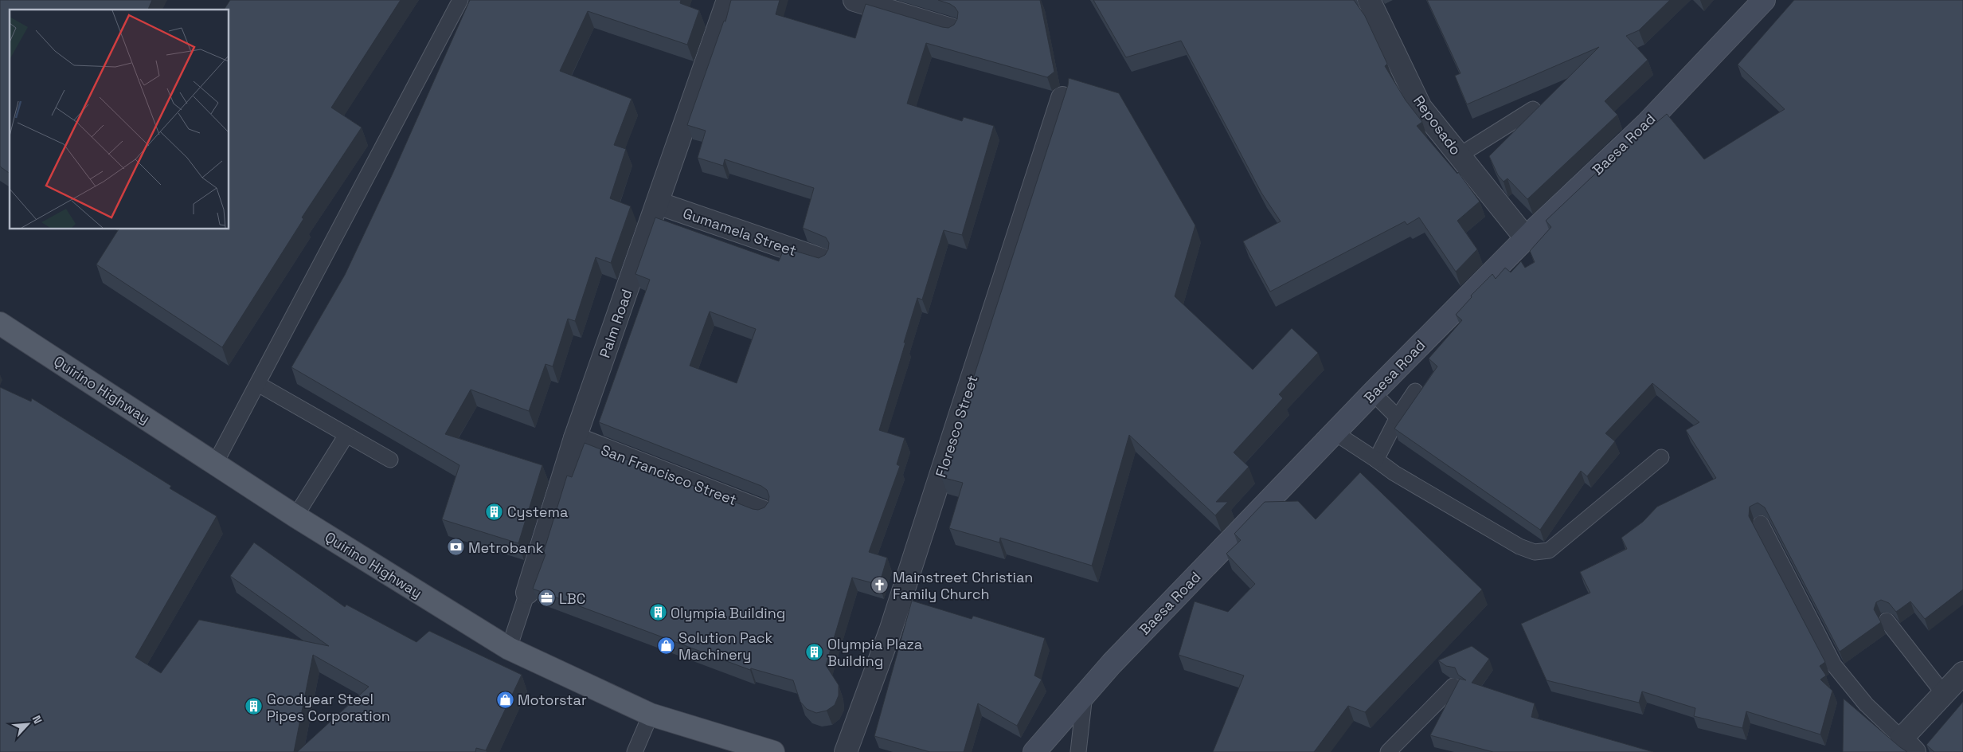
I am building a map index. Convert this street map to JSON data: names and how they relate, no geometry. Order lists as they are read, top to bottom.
{
  "streets": {
    "main road": ["Baesa Road", "Quirino Highway"],
    "street": [
      "Reposado",
      "Gumamela Street",
      "Palm Road",
      "Floresco Street",
      "San Francisco Street"
    ]
  },
  "crossings": [
    ["Reposado", "Baesa Road"],
    ["Gumamela Street", "Palm Road"],
    ["Palm Road", "Quirino Highway"],
    ["Palm Road", "San Francisco Street"]
  ],
  "places": {
    "building": [
      "Cystema",
      "Olympia Building",
      "Olympia Plaza Building",
      "Goodyear Steel Pipes Corporation"
    ],
    "bank": ["Metrobank"],
    "church": ["Mainstreet Christian Family Church"],
    "office": ["LBC"],
    "shop": ["Solution Pack Machinery", "Motorstar"]
  },
  "north": "top right"
}
